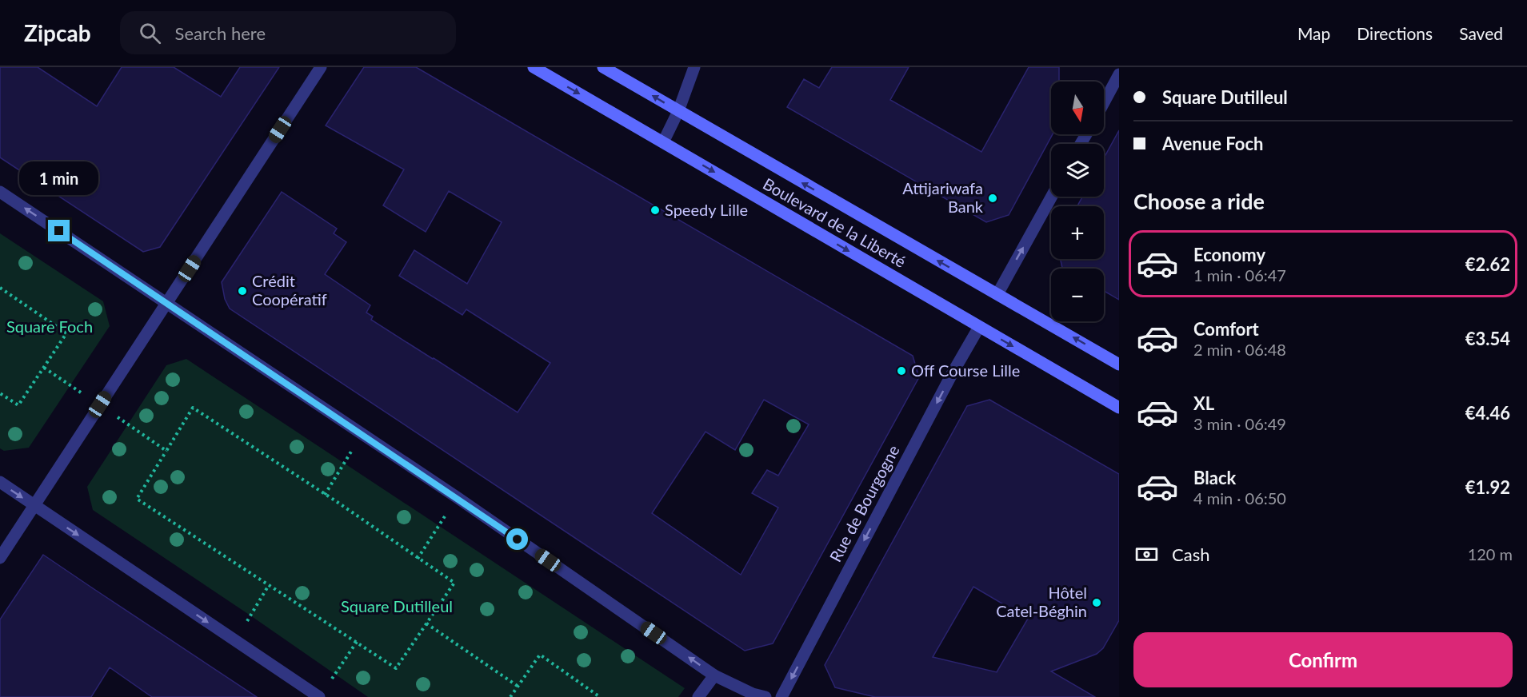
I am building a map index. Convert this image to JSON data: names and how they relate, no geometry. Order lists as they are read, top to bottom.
{
  "streets": {
    "main road": ["Boulevard de la Liberté"],
    "street": ["Rue de Bourgogne"]
  },
  "crossings": [
    ["Boulevard de la Liberté", "Rue de Bourgogne"]
  ],
  "one_way": ["Rue de Bourgogne"],
  "parks": ["Square Foch", "Square Dutilleul"],
  "places": [
    "Attijariwafa Bank",
    "Speedy Lille",
    "Crédit Coopératif",
    "Off Course Lille",
    "Hôtel Catel-Béghin"
  ],
  "north": "bottom",
  "page": {
    "header": "Zipcab",
    "search": "Search here",
    "nav": ["Map", "Directions", "Saved"],
    "banner": ["Square Dutilleul", "Avenue Foch"],
    "map_buttons": ["+", "−"],
    "bubble": "1 min",
    "heading": "Choose a ride",
    "list": [
      {
        "name": "Economy",
        "note": "1 min · 06:47",
        "value": "€2.62"
      },
      {
        "name": "Comfort",
        "note": "2 min · 06:48",
        "value": "€3.54"
      },
      {
        "name": "XL",
        "note": "3 min · 06:49",
        "value": "€4.46"
      },
      {
        "name": "Black",
        "note": "4 min · 06:50",
        "value": "€1.92"
      }
    ],
    "pay": ["Cash", "120 m"],
    "buttons": "Confirm"
  }
}
